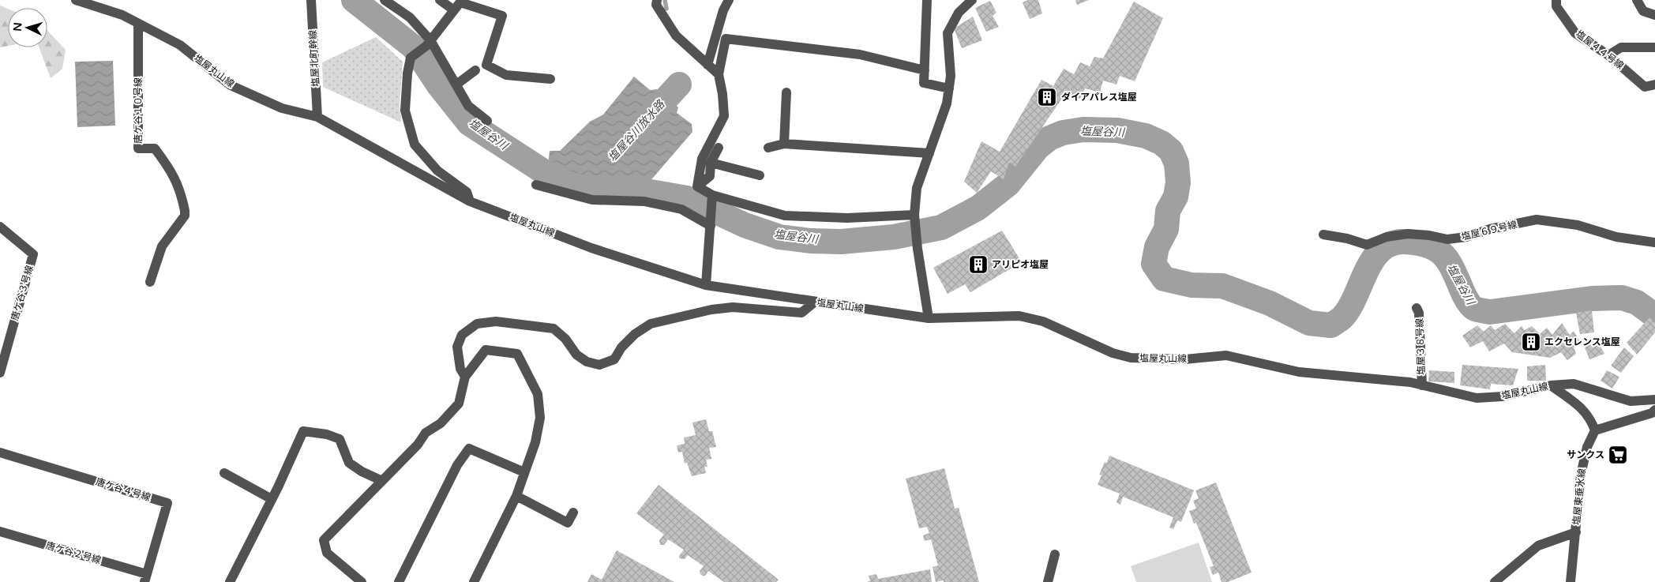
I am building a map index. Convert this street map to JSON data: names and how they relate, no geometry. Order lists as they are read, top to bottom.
{
  "streets": {
    "street": [
      "塩屋４４号線",
      "塩屋北町幹線",
      "塩屋丸山線",
      "唐ケ谷１０号線",
      "塩屋６９号線",
      "唐ケ谷３号線",
      "塩屋３８号線",
      "唐ケ谷４号線",
      "塩屋東垂水線",
      "唐ケ谷２号線"
    ]
  },
  "crossings": [
    ["塩屋北町幹線", "塩屋丸山線"],
    ["塩屋丸山線", "唐ケ谷１０号線"],
    ["塩屋丸山線", "塩屋３８号線"],
    ["唐ケ谷４号線", "唐ケ谷２号線"]
  ],
  "water": ["塩屋谷川放水路", "塩屋谷川"],
  "places": {
    "building": ["ダイアパレス塩屋", "アリピオ塩屋", "エクセレンス塩屋"],
    "supermarket": ["サンクス"]
  },
  "north": "left"
}
